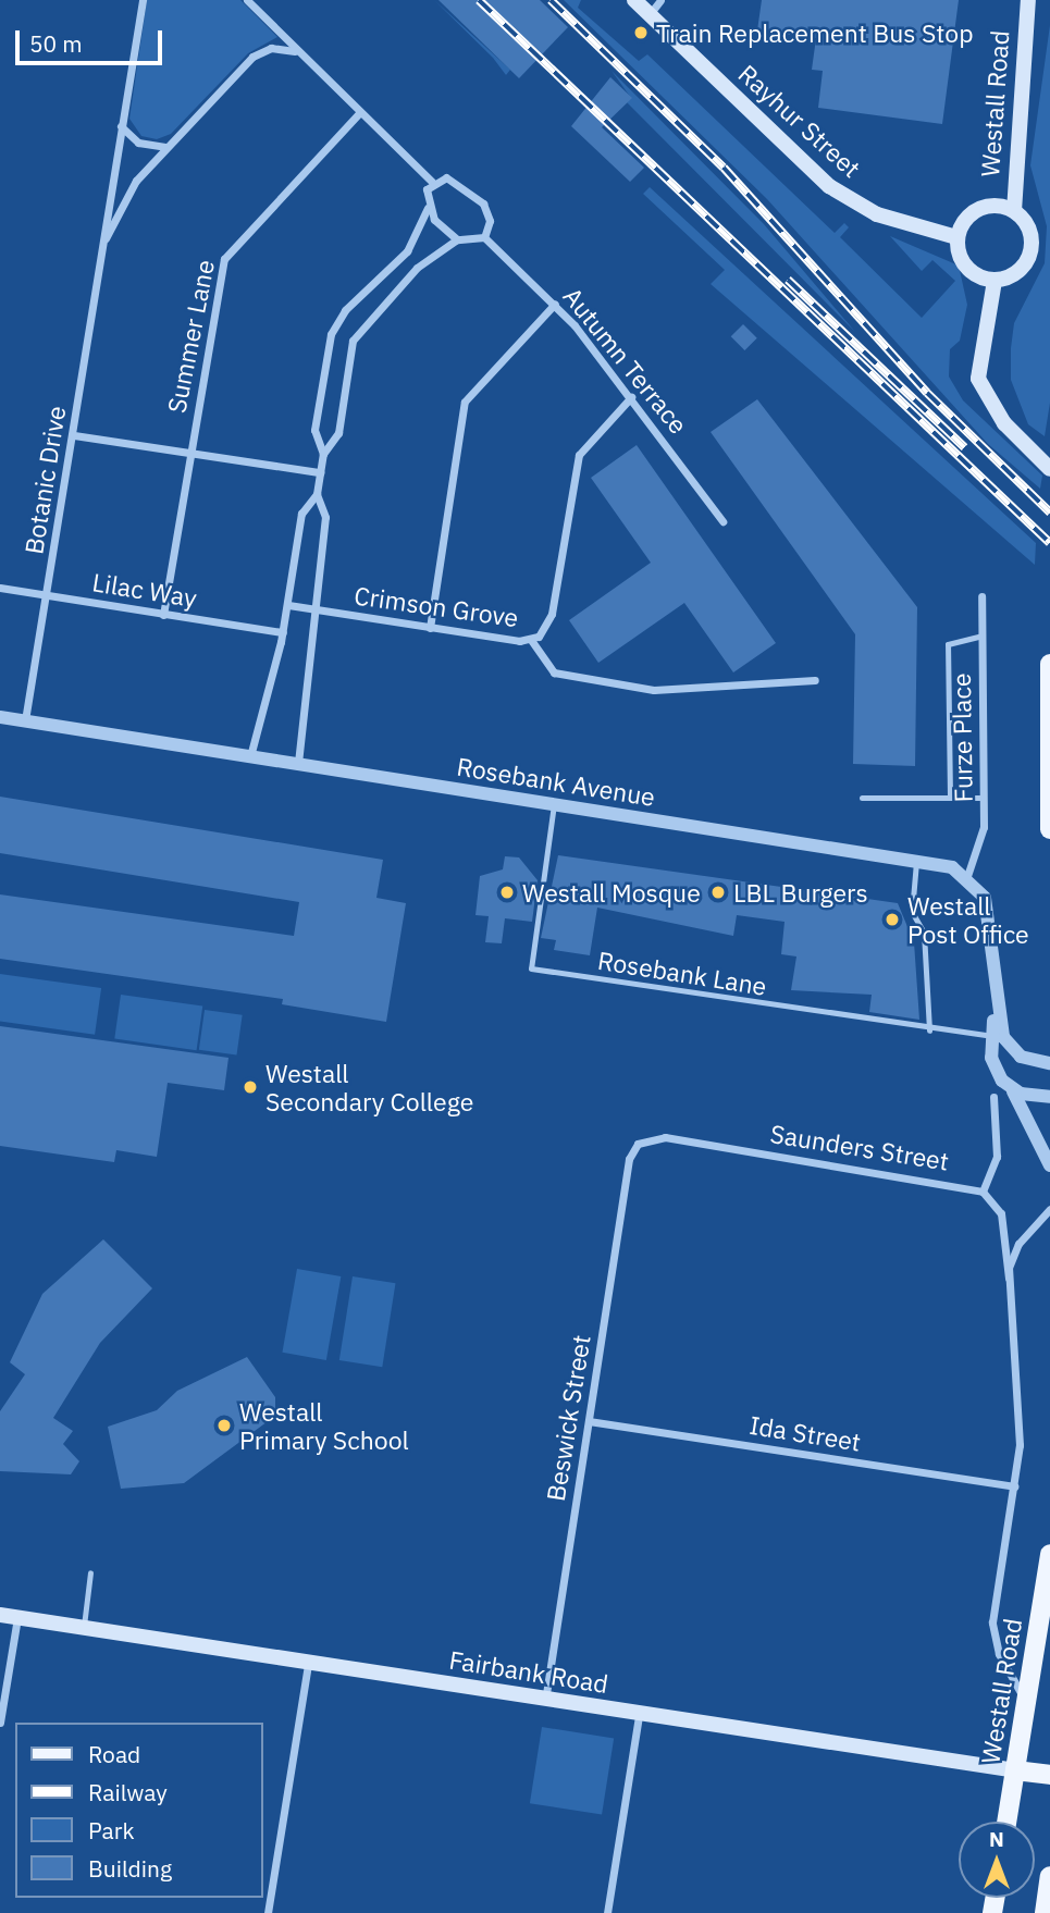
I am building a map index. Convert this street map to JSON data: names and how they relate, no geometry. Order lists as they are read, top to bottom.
{
  "streets": {
    "main road": ["Westall Road", "Rayhur Street", "Fairbank Road"],
    "street": [
      "Summer Lane",
      "Autumn Terrace",
      "Botanic Drive",
      "Lilac Way",
      "Crimson Grove",
      "Furze Place",
      "Rosebank Avenue",
      "Saunders Street",
      "Beswick Street",
      "Ida Street"
    ],
    "lane": ["Rosebank Lane"]
  },
  "crossings": [
    ["Westall Road", "Rayhur Street"],
    ["Westall Road", "Fairbank Road"],
    ["Summer Lane", "Lilac Way"],
    ["Autumn Terrace", "Crimson Grove"],
    ["Botanic Drive", "Lilac Way"],
    ["Botanic Drive", "Rosebank Avenue"],
    ["Furze Place", "Rosebank Avenue"],
    ["Rosebank Avenue", "Rosebank Lane"],
    ["Saunders Street", "Beswick Street"],
    ["Beswick Street", "Ida Street"],
    ["Beswick Street", "Fairbank Road"]
  ],
  "places": [
    "Train Replacement Bus Stop",
    "Westall Mosque",
    "LBL Burgers",
    "Westall Post Office",
    "Westall Secondary College",
    "Westall Primary School"
  ],
  "legend": [
    "Road",
    "Railway",
    "Park",
    "Building"
  ],
  "scale_bar": "50 m",
  "north": "top"
}
